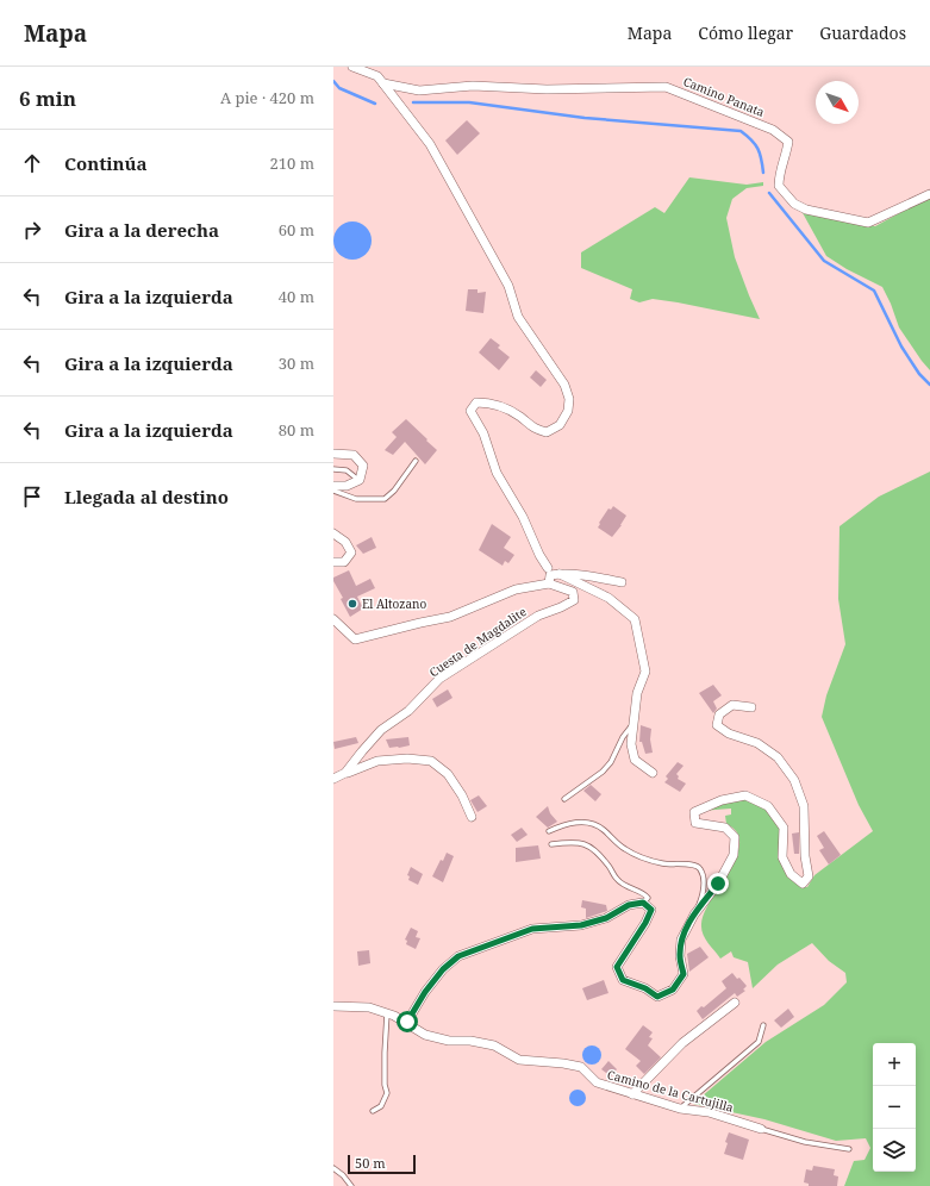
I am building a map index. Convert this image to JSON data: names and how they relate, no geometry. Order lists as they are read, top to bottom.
{
  "streets": {
    "street": ["Camino Panata", "Cuesta de Magdalite", "Camino de la Cartujilla"]
  },
  "places": ["El Altozano"],
  "scale_bar": "50 m",
  "north": "bottom right",
  "page": {
    "header": "Mapa",
    "nav": ["Mapa", "Cómo llegar", "Guardados"],
    "heading": ["6 min", "A pie · 420 m"],
    "list": [
      ["Continúa", "210 m"],
      ["Gira a la derecha", "60 m"],
      ["Gira a la izquierda", "40 m"],
      ["Gira a la izquierda", "30 m"],
      ["Gira a la izquierda", "80 m"],
      "Llegada al destino"
    ],
    "map_buttons": ["+", "−"],
    "scale": "50 m"
  }
}
